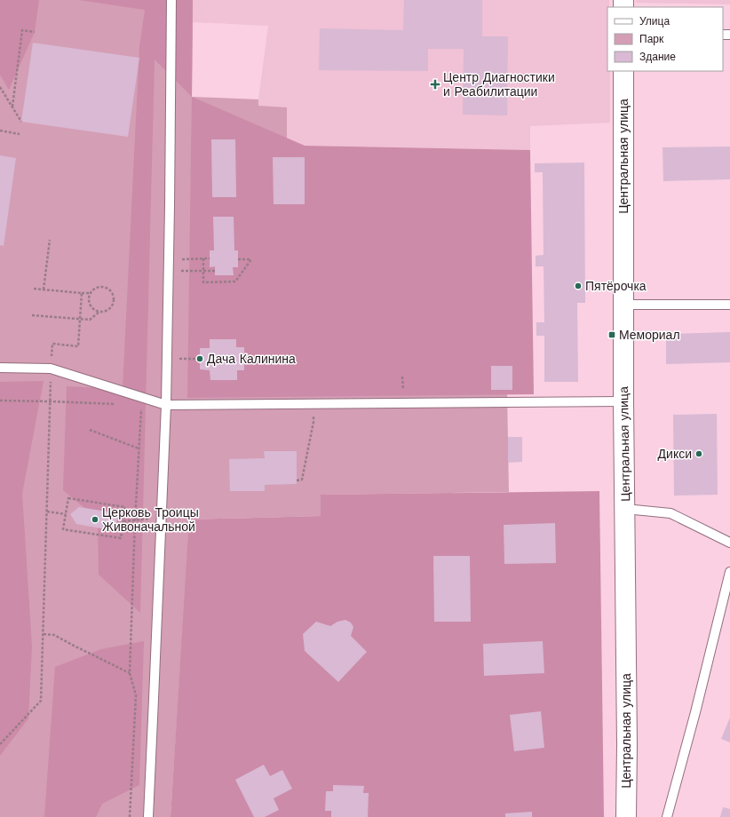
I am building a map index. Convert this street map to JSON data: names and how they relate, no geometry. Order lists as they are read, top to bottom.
{
  "streets": {
    "main road": ["Центральная улица"]
  },
  "places": {
    "health": ["Центр Диагностики и Реабилитации"],
    "other": [
      "Пятёрочка",
      "Дача Калинина",
      "Дикси",
      "Церковь Троицы Живоначальной"
    ],
    "transit": ["Мемориал"]
  },
  "legend": ["Улица", "Парк", "Здание"]
}
